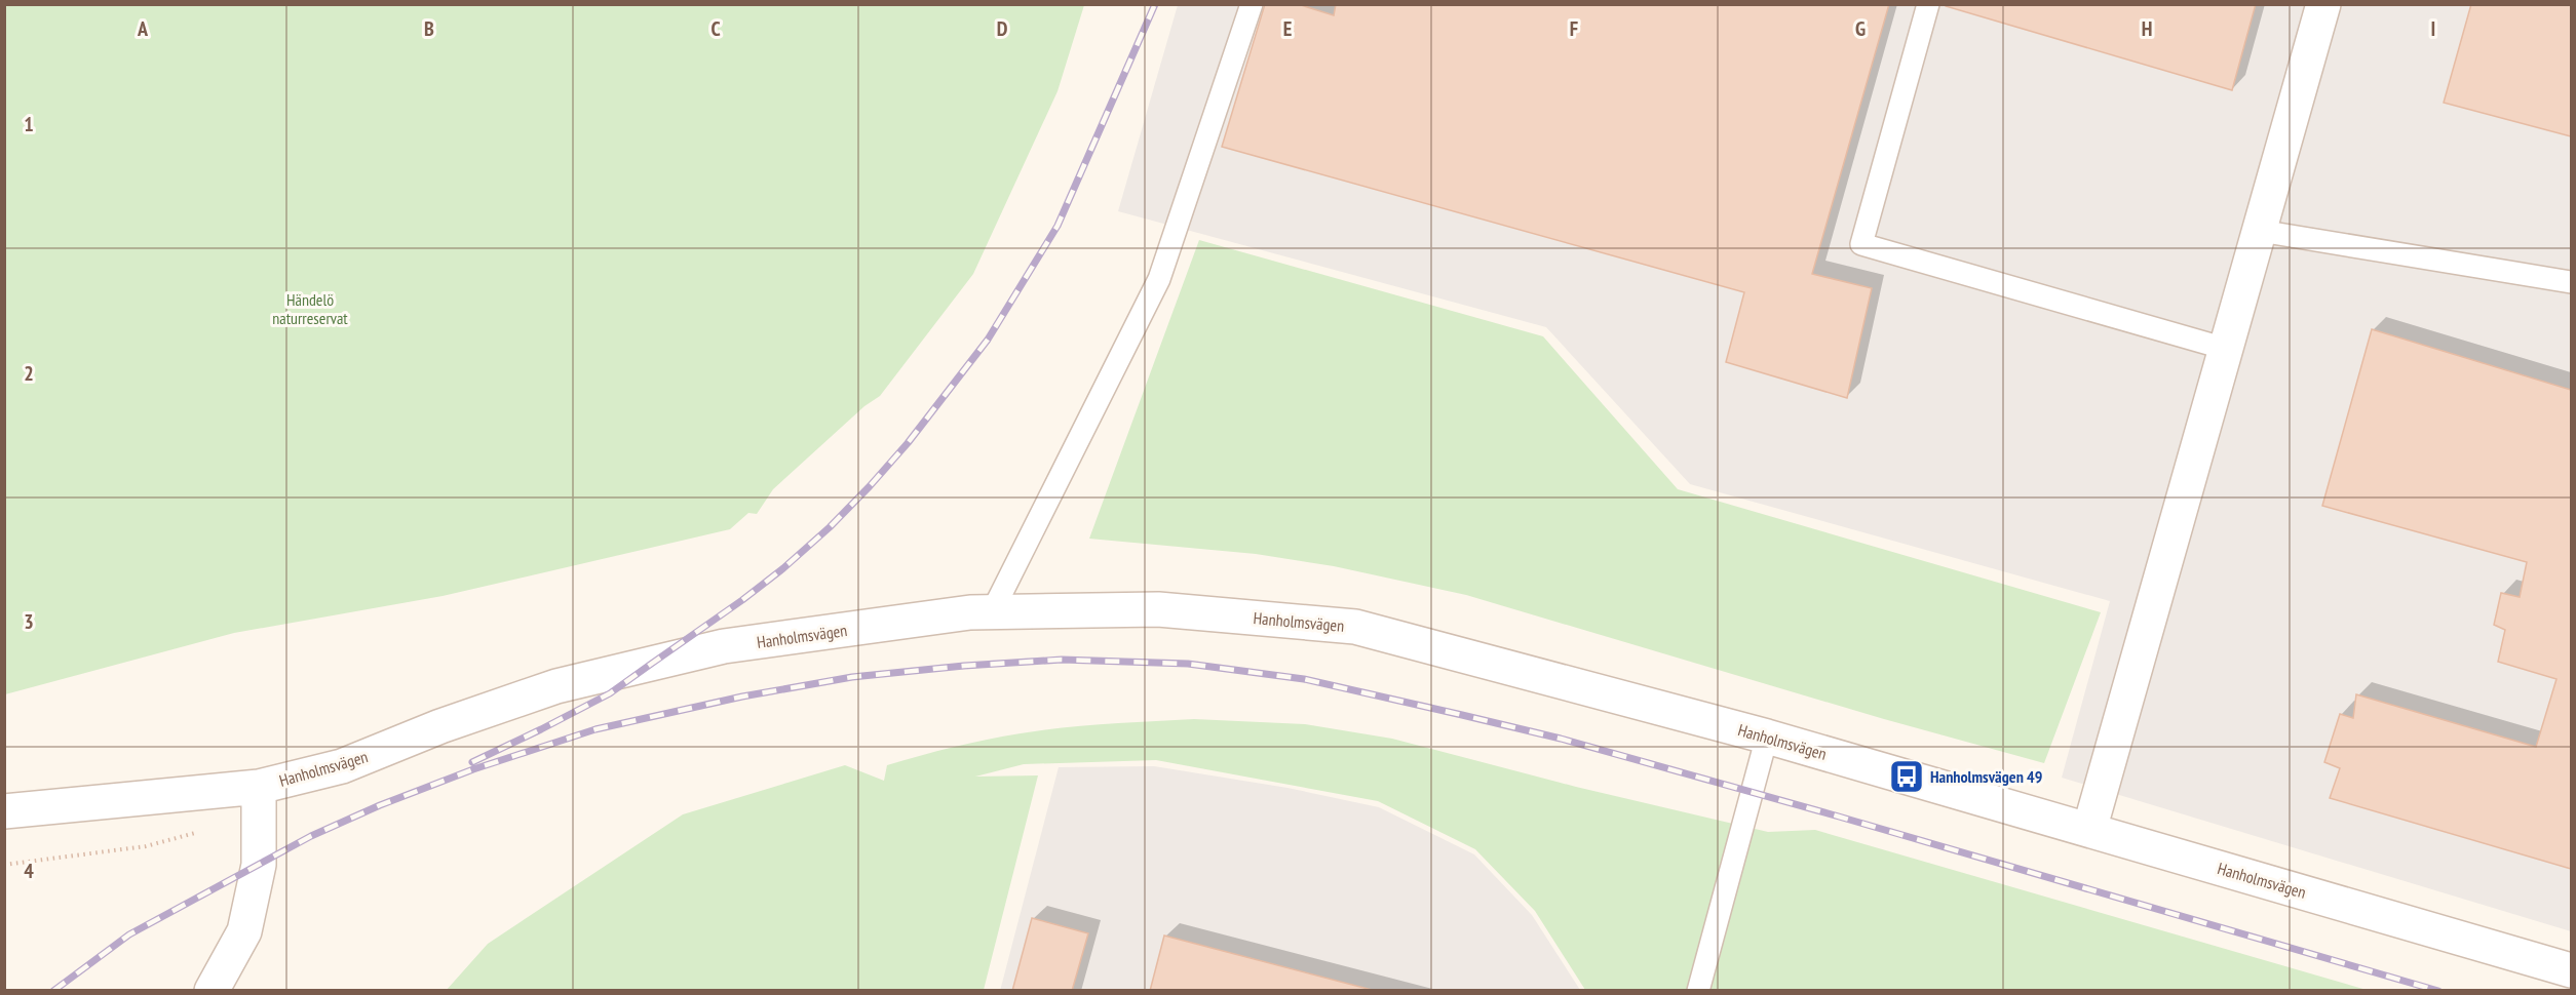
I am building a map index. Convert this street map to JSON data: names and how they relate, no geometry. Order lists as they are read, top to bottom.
{
  "streets": {
    "street": ["Hanholmsvägen"]
  },
  "parks": ["Händelö naturreservat"],
  "places": {
    "bus stop": ["Hanholmsvägen 49"]
  },
  "grid": {
    "columns": [
      "A",
      "B",
      "C",
      "D",
      "E",
      "F",
      "G",
      "H",
      "I"
    ],
    "rows": [
      "1",
      "2",
      "3",
      "4"
    ]
  }
}
